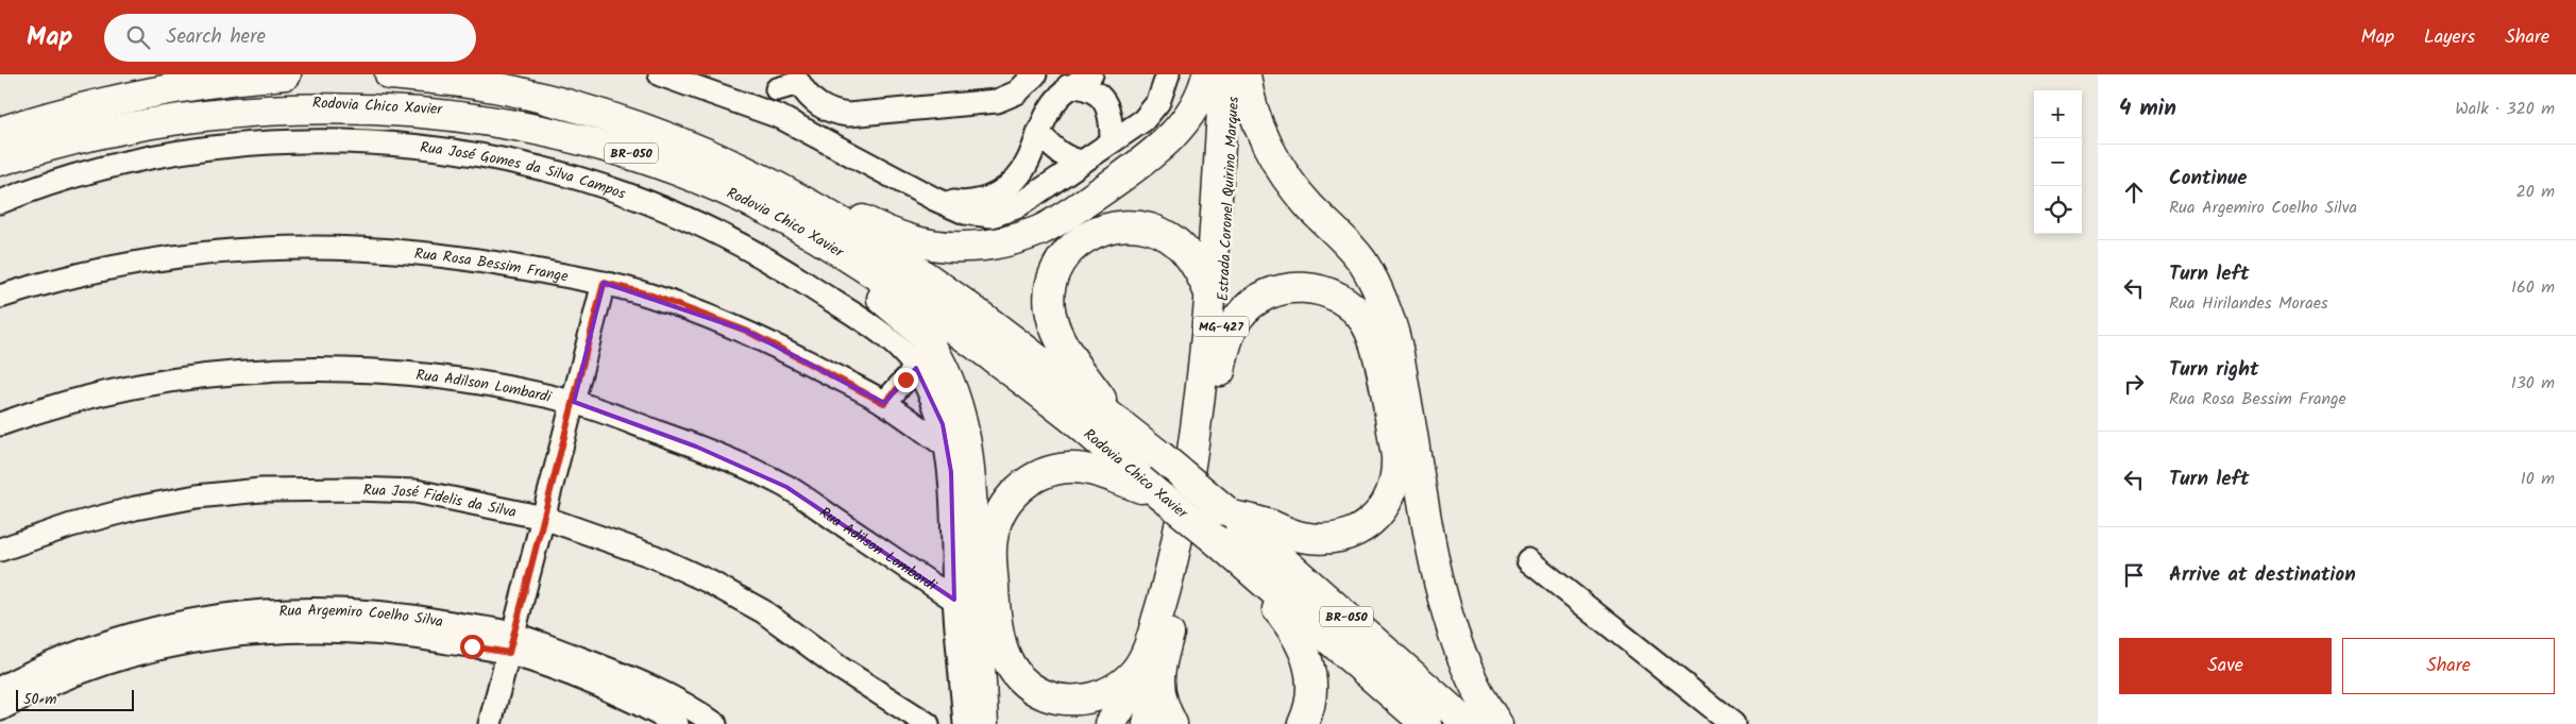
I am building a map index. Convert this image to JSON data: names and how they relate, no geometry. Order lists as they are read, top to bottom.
{
  "streets": {
    "main road": [
      "Rodovia Chico Xavier",
      "BR-050",
      "Estrada Coronel Quirino Marques",
      "MG-427"
    ],
    "street": [
      "Rua José Gomes da Silva Campos",
      "Rua Rosa Bessim Frange",
      "Rua Adilson Lombardi",
      "Rua José Fidelis da Silva",
      "Rua Argemiro Coelho Silva"
    ]
  },
  "crossings": [
    ["Rua José Gomes da Silva Campos", "Rua Rosa Bessim Frange"],
    ["Rua José Gomes da Silva Campos", "Rua Adilson Lombardi"],
    ["Estrada Coronel Quirino Marques", "MG-427"]
  ],
  "scale_bar": "50 m",
  "page": {
    "header": "Map",
    "search": "Search here",
    "nav": ["Map", "Layers", "Share"],
    "heading": ["4 min", "Walk · 320 m"],
    "map_buttons": ["+", "−"],
    "list": [
      ["Continue", "Rua Argemiro Coelho Silva", "20 m"],
      ["Turn left", "Rua Hirilandes Moraes", "160 m"],
      ["Turn right", "Rua Rosa Bessim Frange", "130 m"],
      ["Turn left", "10 m"],
      "Arrive at destination"
    ],
    "buttons": ["Save", "Share"],
    "scale": "50 m"
  }
}
